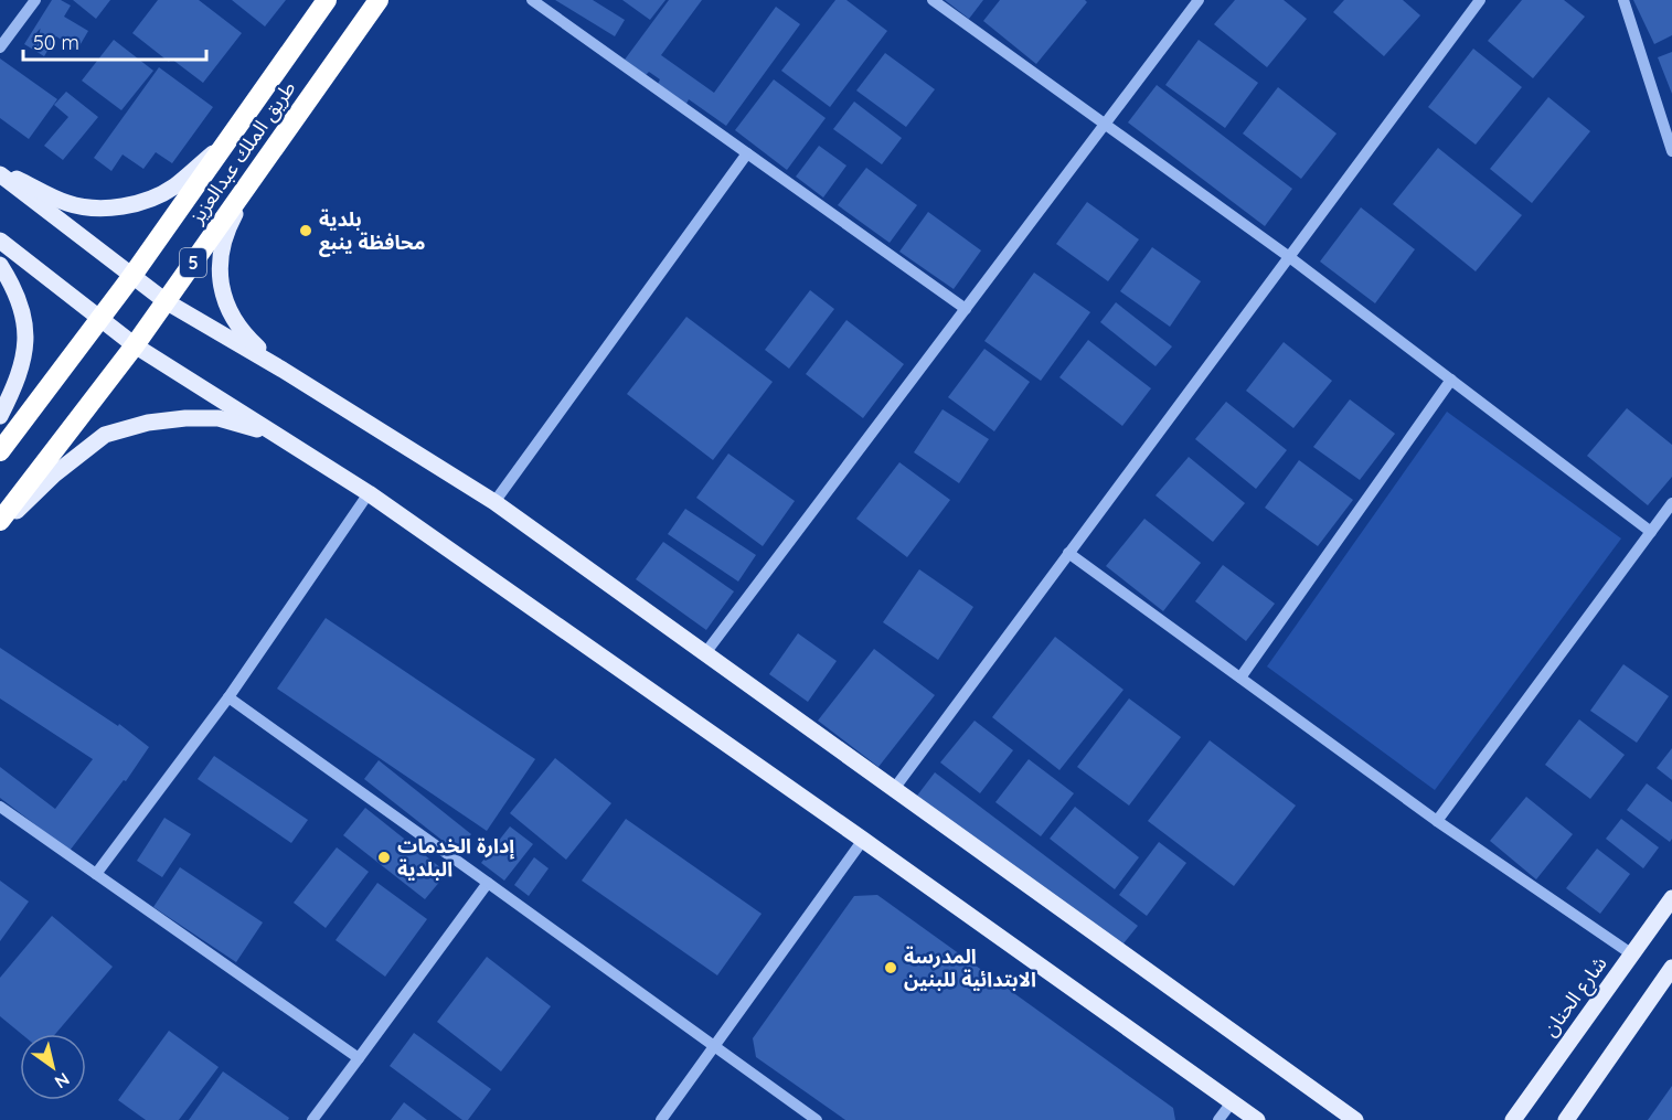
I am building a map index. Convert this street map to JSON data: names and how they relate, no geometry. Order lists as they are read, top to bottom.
{
  "streets": {
    "highway": ["طريق الملك عبدالعزيز", "5"],
    "main road": ["شارع الحنان"]
  },
  "places": ["بلدية محافظة ينبع", "إدارة الخدمات البلدية", "المدرسة الابتدائية للبنين"],
  "scale_bar": "50 m",
  "north": "bottom right"
}
